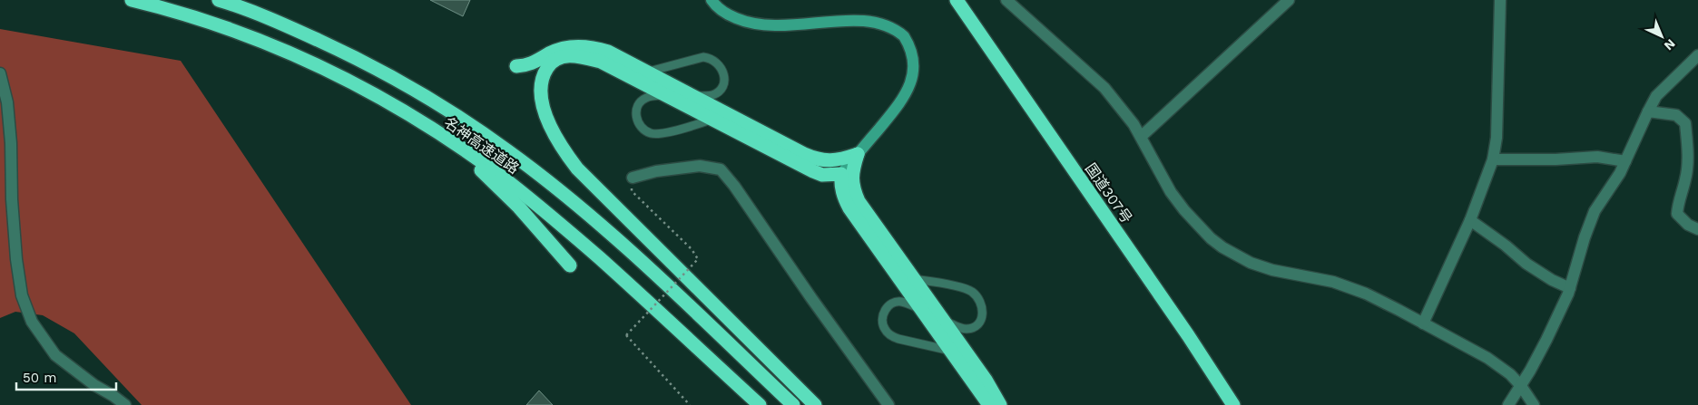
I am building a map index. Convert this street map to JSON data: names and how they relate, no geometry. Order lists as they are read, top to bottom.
{
  "streets": {
    "highway": ["名神高速道路", "国道307号"]
  },
  "scale_bar": "50 m",
  "north": "bottom right"
}
